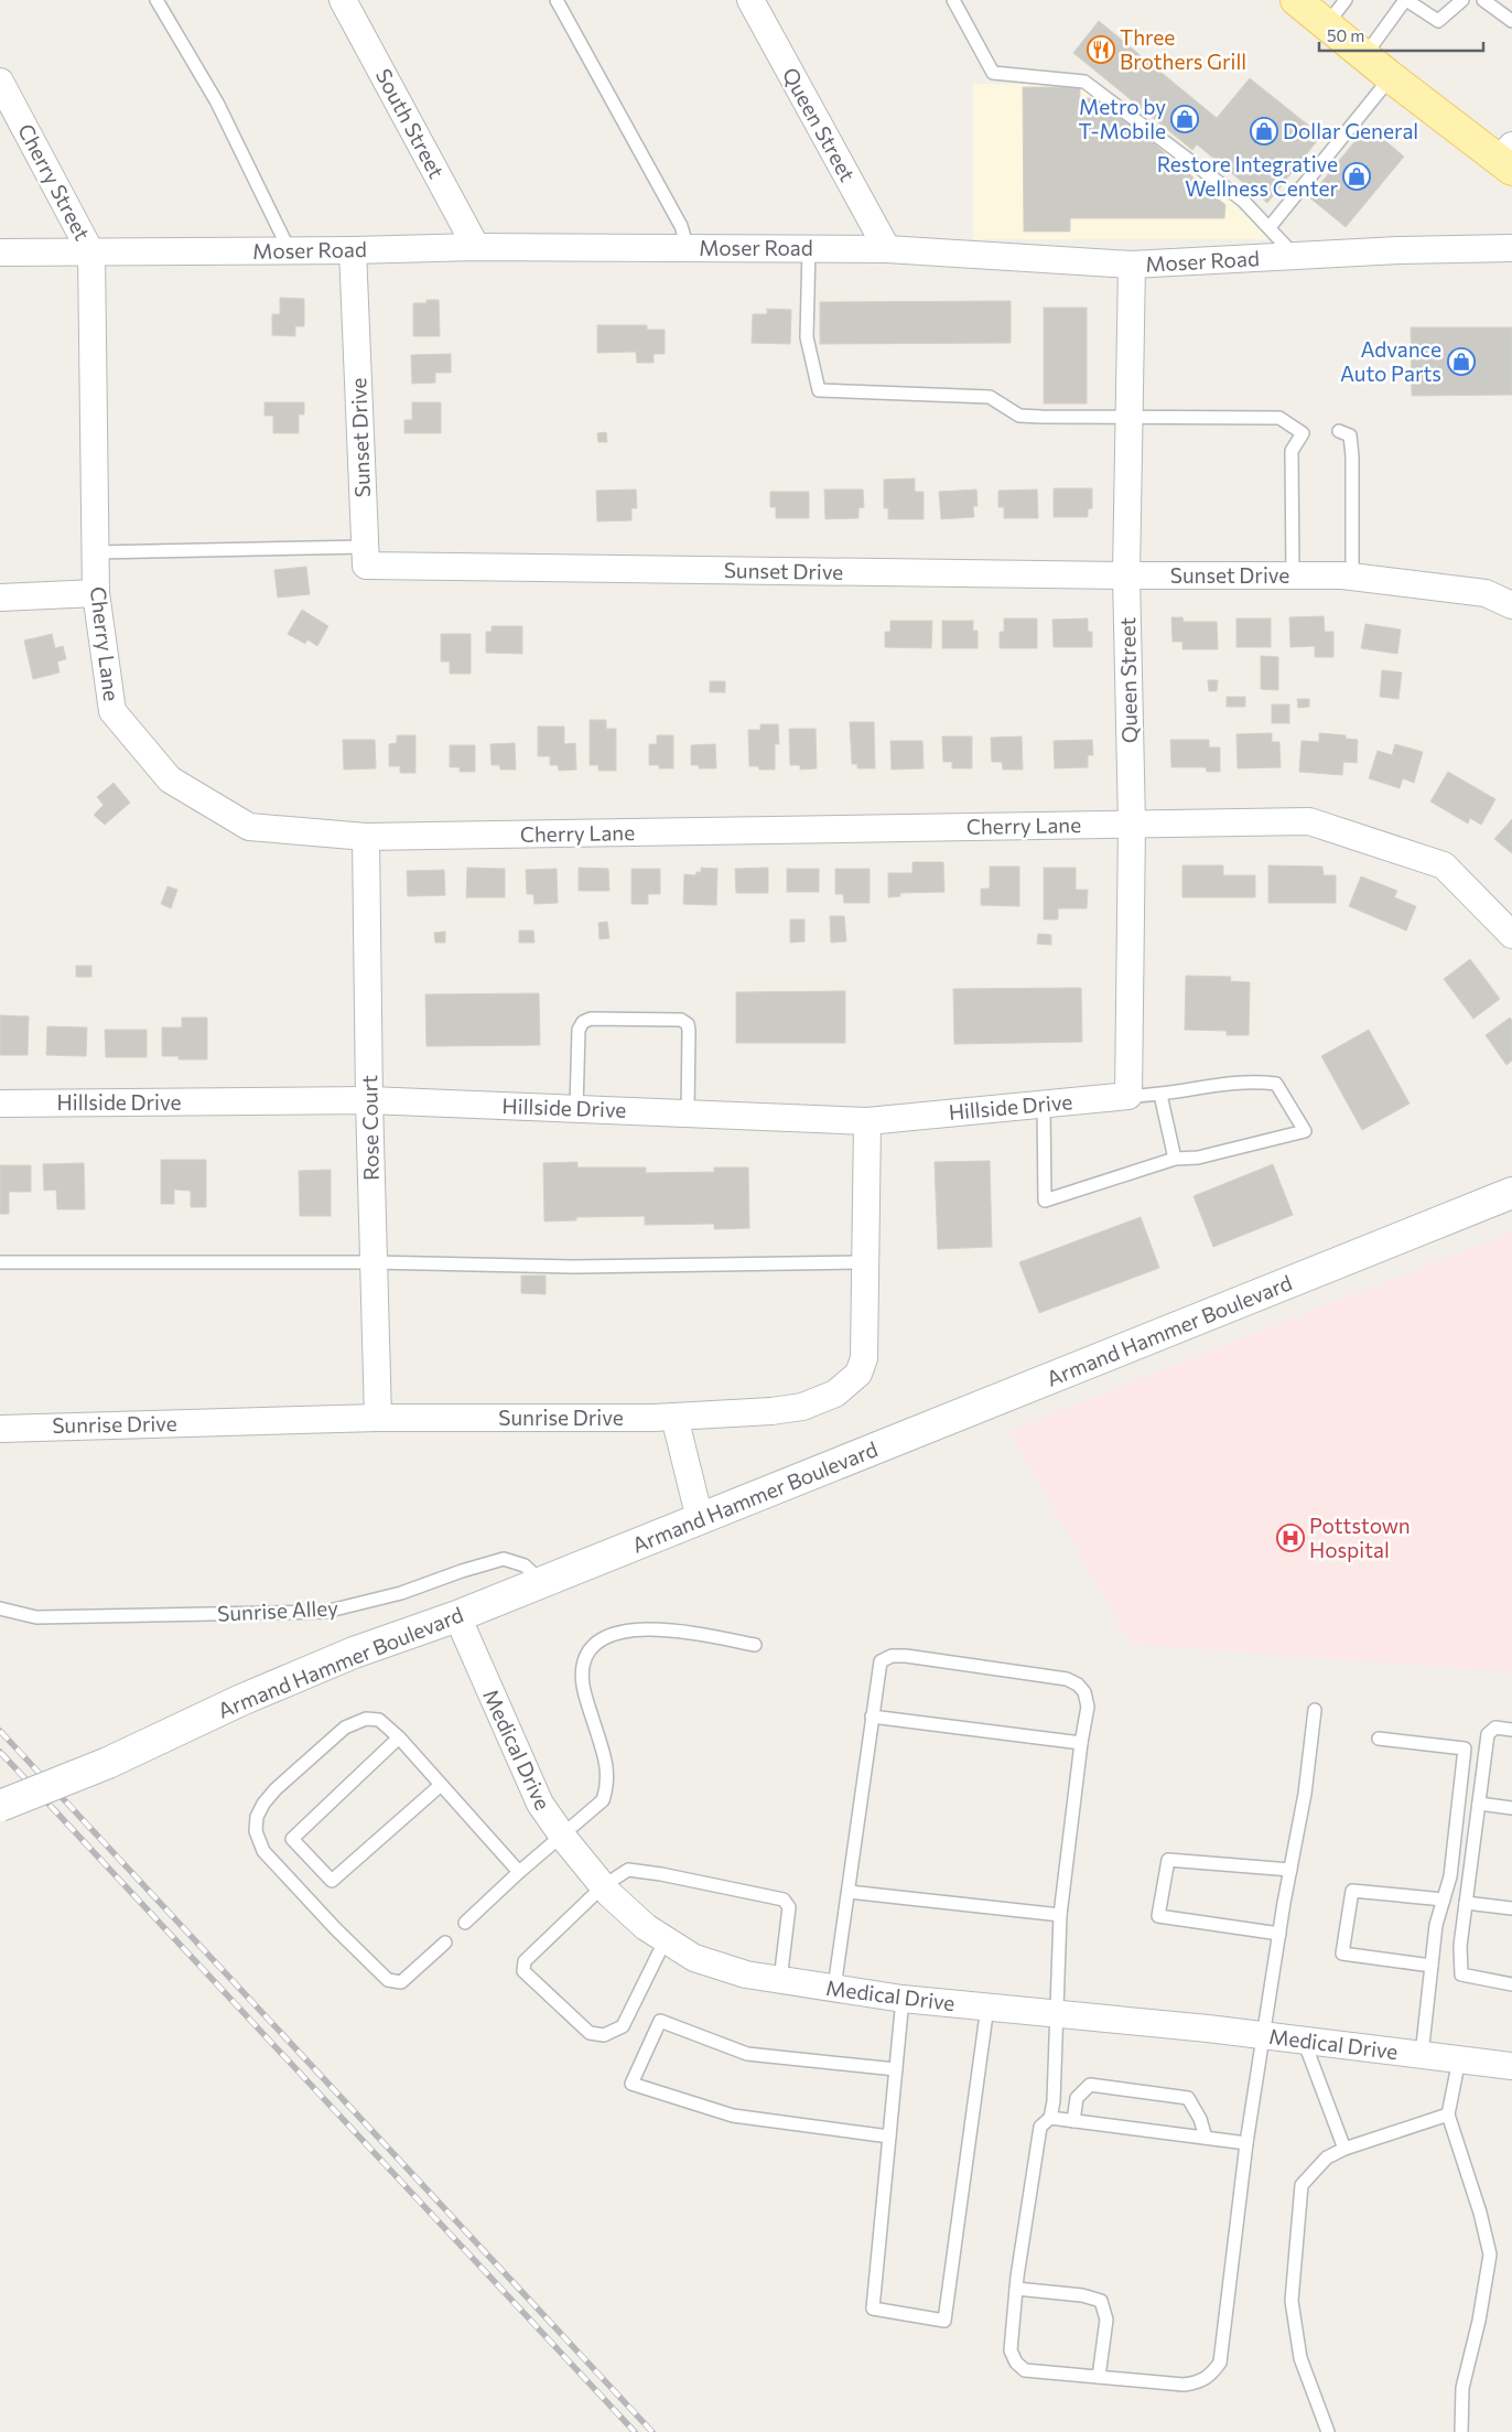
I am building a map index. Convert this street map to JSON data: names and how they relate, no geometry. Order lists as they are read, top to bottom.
{
  "streets": {
    "street": [
      "South Street",
      "Queen Street",
      "Cherry Street",
      "Moser Road",
      "Sunset Drive",
      "Cherry Lane",
      "Hillside Drive",
      "Rose Court",
      "Armand Hammer Boulevard",
      "Sunrise Drive",
      "Medical Drive"
    ],
    "lane": ["Sunrise Alley"]
  },
  "crossings": [
    ["South Street", "Moser Road"],
    ["Queen Street", "Moser Road"],
    ["Queen Street", "Sunset Drive"],
    ["Queen Street", "Cherry Lane"],
    ["Queen Street", "Hillside Drive"],
    ["Cherry Street", "Moser Road"],
    ["Cherry Street", "Cherry Lane"],
    ["Moser Road", "Sunset Drive"],
    ["Moser Road", "Cherry Lane"],
    ["Cherry Lane", "Rose Court"],
    ["Hillside Drive", "Rose Court"],
    ["Hillside Drive", "Sunrise Drive"],
    ["Rose Court", "Sunrise Drive"],
    ["Armand Hammer Boulevard", "Sunrise Alley"],
    ["Armand Hammer Boulevard", "Medical Drive"]
  ],
  "places": {
    "restaurant": ["Three Brothers Grill"],
    "shop": [
      "Metro by T-Mobile",
      "Dollar General",
      "Restore Integrative Wellness Center",
      "Advance Auto Parts"
    ],
    "hospital": ["Pottstown Hospital"]
  },
  "scale_bar": "50 m"
}
